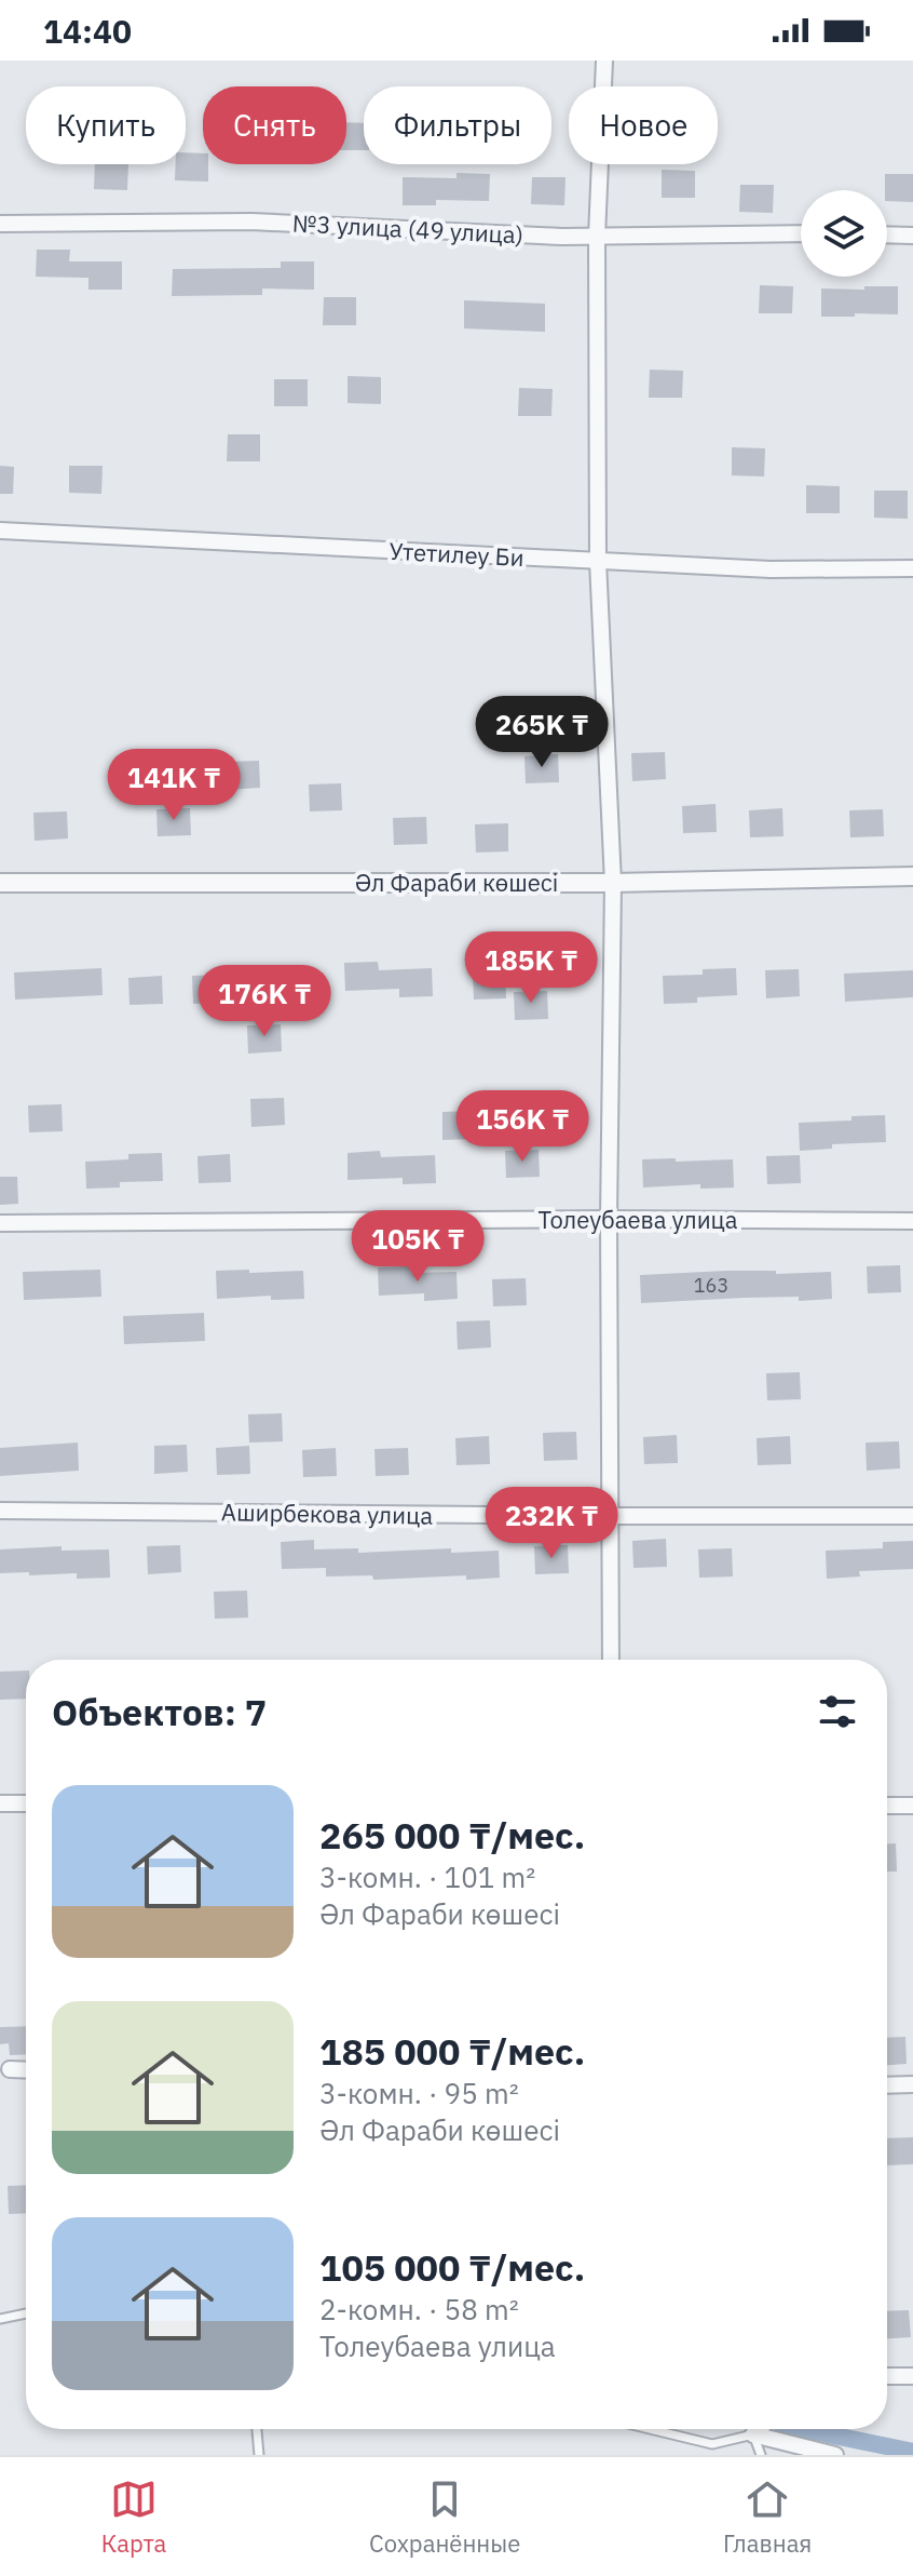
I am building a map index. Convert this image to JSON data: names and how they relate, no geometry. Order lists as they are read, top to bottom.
{
  "streets": {
    "street": [
      "№3 улица (49 улица)",
      "Утетилеу Би",
      "Әл Фараби көшесі",
      "Толеубаева улица",
      "Аширбекова улица"
    ]
  },
  "house_numbers": ["163"],
  "page": {
    "status": "14:40",
    "chip": [
      "Купить",
      "Снять",
      "Фильтры",
      "Новое"
    ],
    "price": [
      "265K ₸",
      "141K ₸",
      "185K ₸",
      "176K ₸",
      "156K ₸",
      "105K ₸",
      "232K ₸"
    ],
    "heading": "Объектов: 7",
    "list": [
      {
        "name": "265 000 ₸/мес.",
        "note": "3-комн. · 101 m² · Әл Фараби көшесі"
      },
      {
        "name": "185 000 ₸/мес.",
        "note": "3-комн. · 95 m² · Әл Фараби көшесі"
      },
      {
        "name": "105 000 ₸/мес.",
        "note": "2-комн. · 58 m² · Толеубаева улица"
      }
    ],
    "tabs": ["Карта", "Сохранённые", "Главная"]
  }
}
